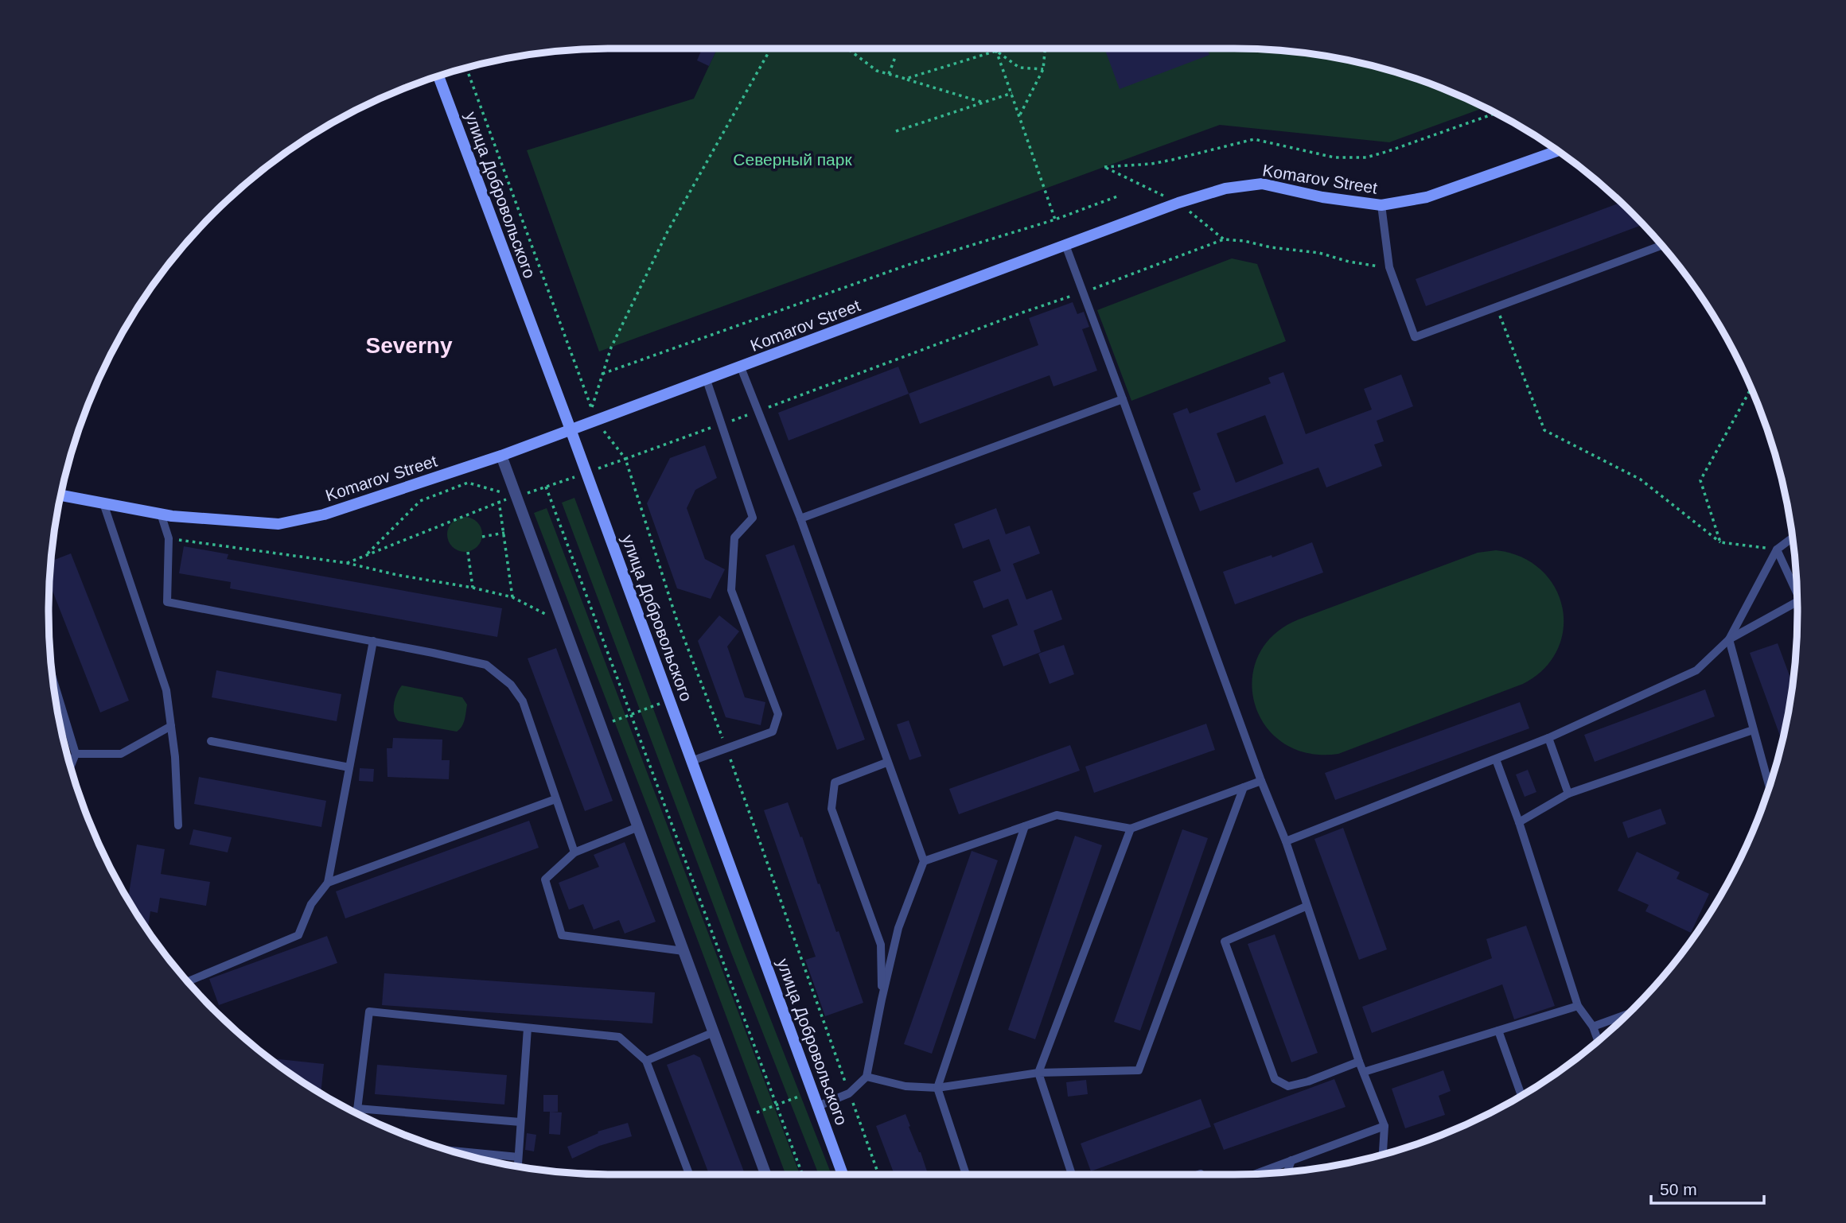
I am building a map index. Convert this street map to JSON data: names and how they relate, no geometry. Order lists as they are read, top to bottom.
{
  "streets": {
    "main road": ["Komarov Street", "улица Добровольского"]
  },
  "crossings": [
    ["Komarov Street", "улица Добровольского"]
  ],
  "districts": ["Severny"],
  "parks": ["Северный парк"],
  "scale_bar": "50 m"
}
